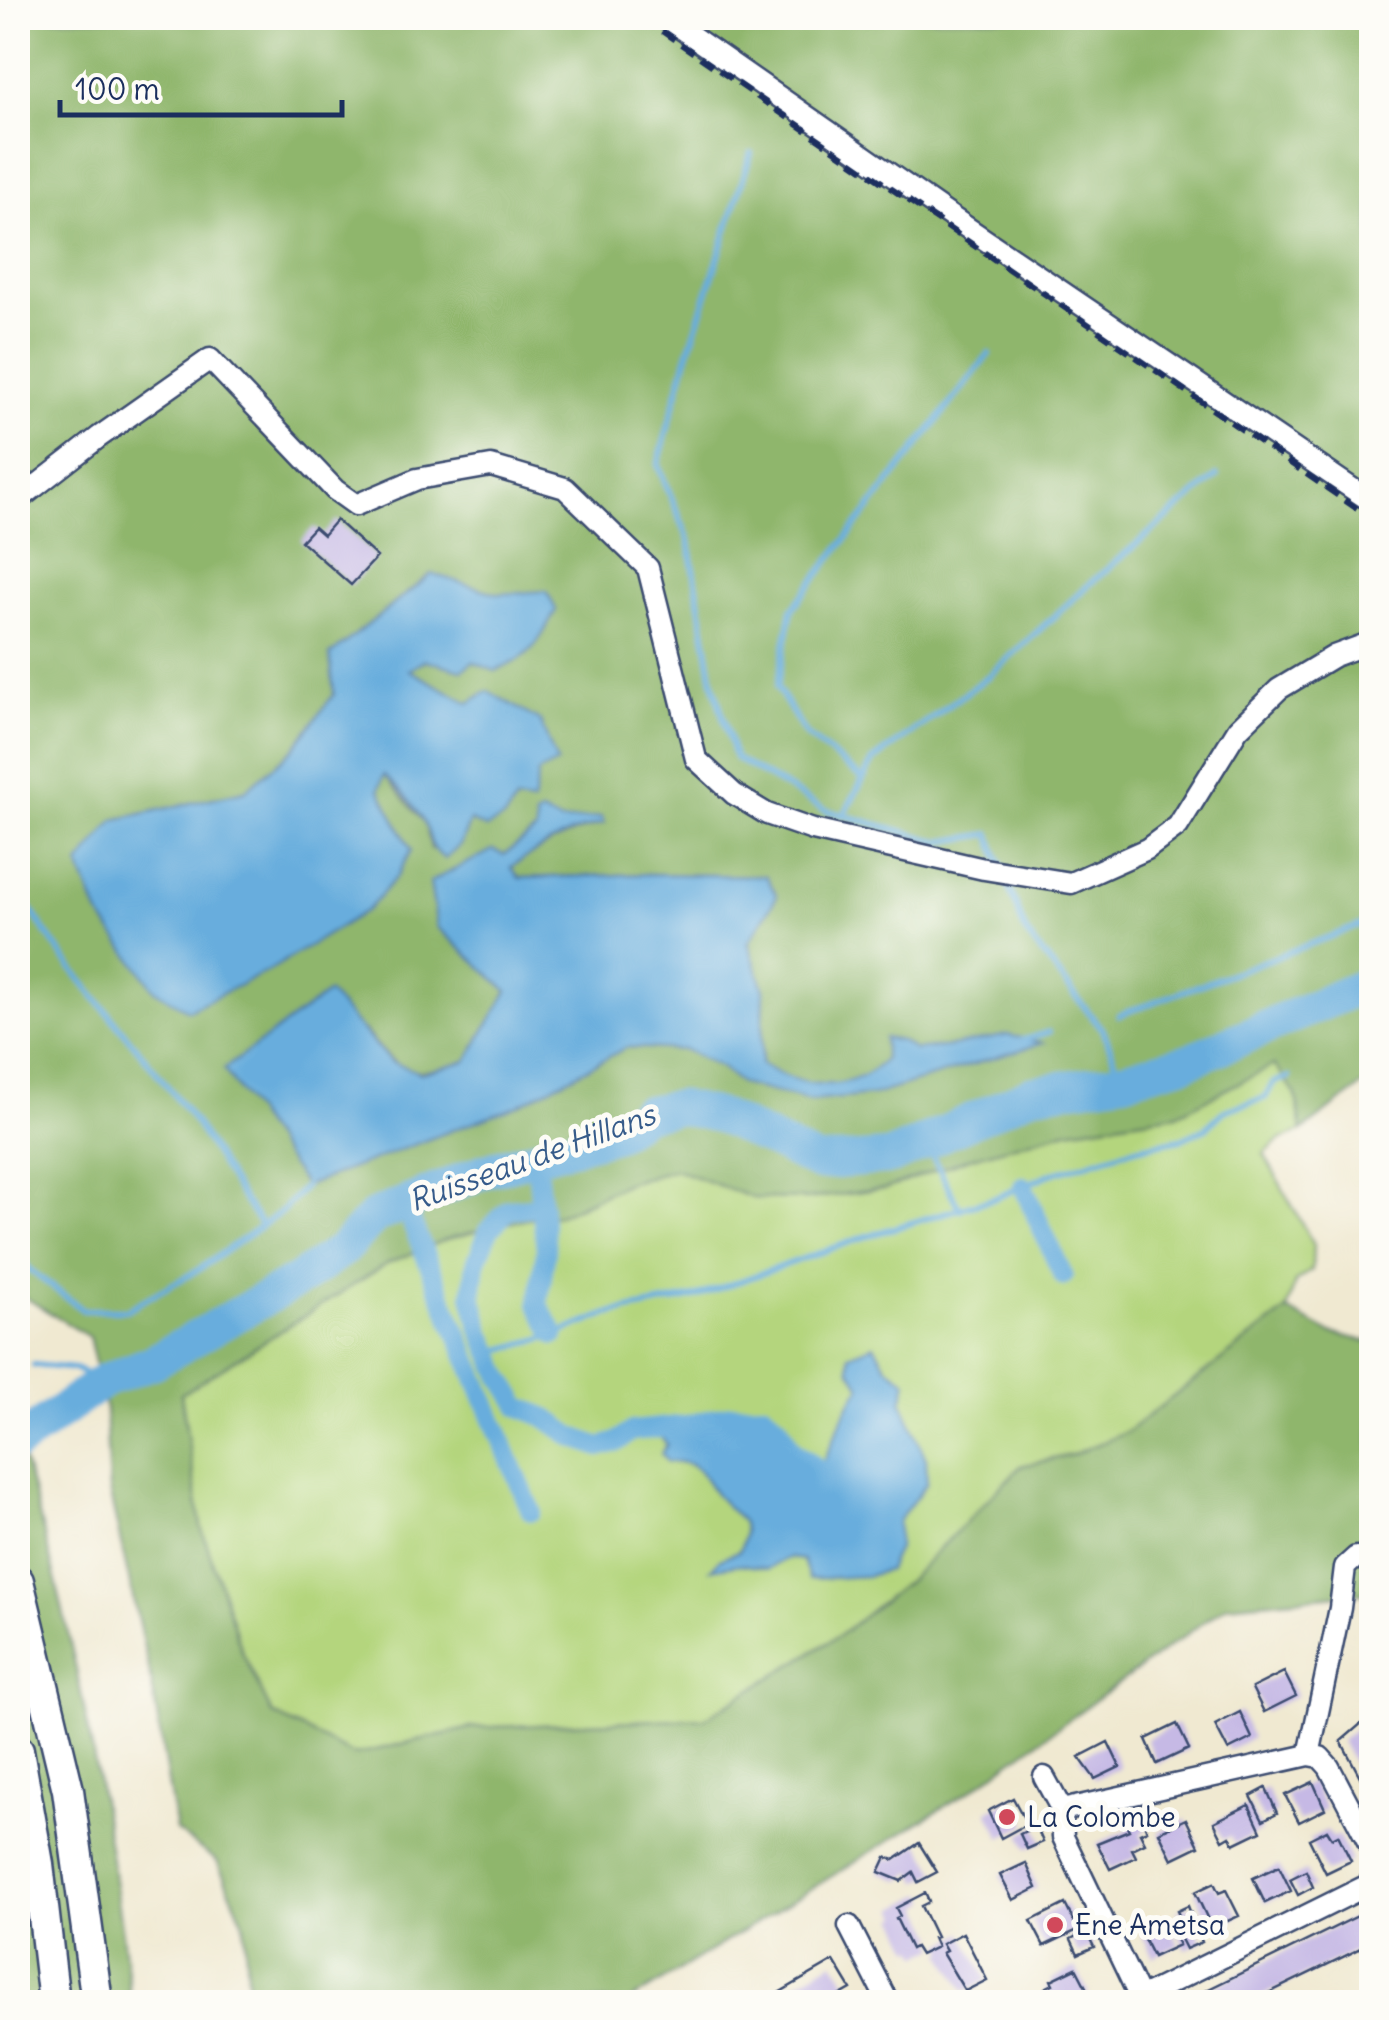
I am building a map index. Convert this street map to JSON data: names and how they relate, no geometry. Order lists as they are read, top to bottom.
{
  "water": ["Ruisseau de Hillans"],
  "places": ["La Colombe", "Ene Ametsa"],
  "scale_bar": "100 m"
}
